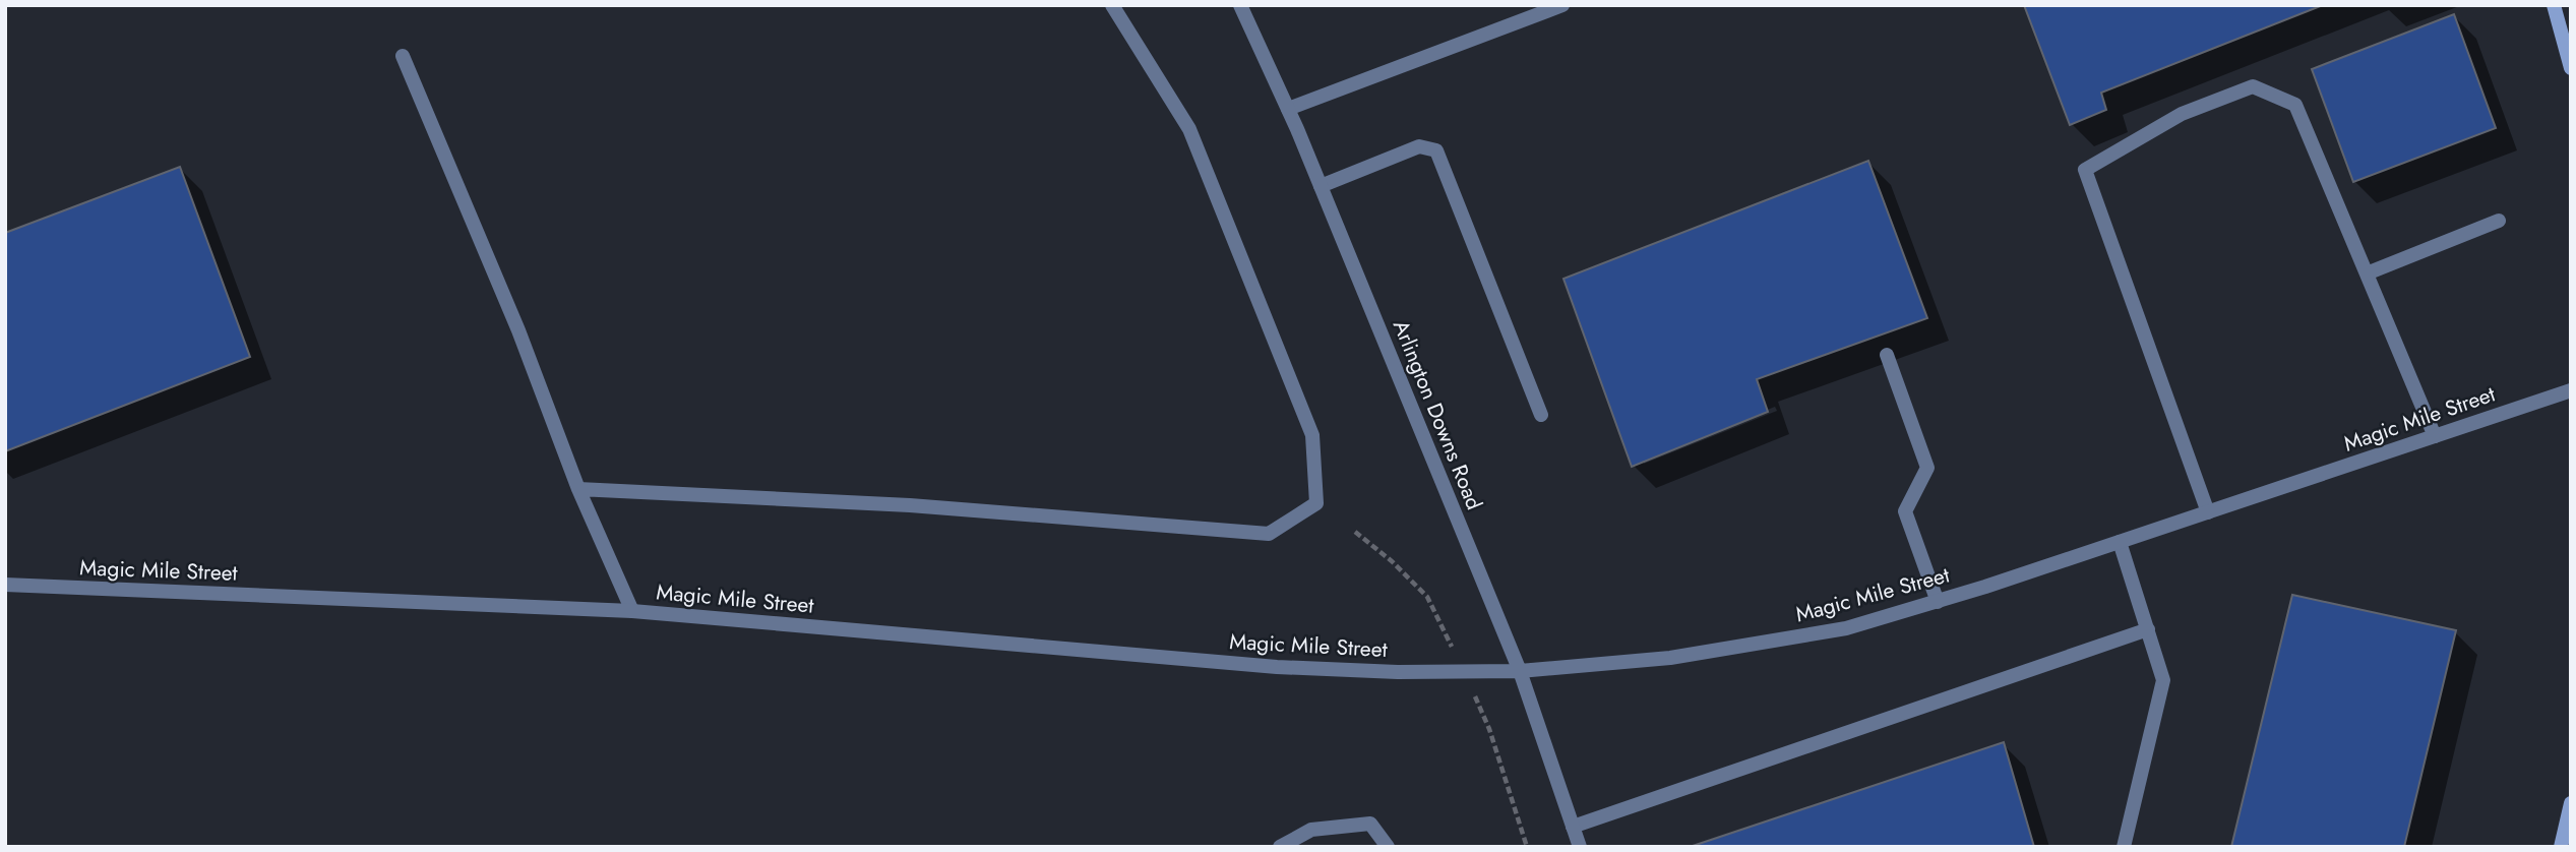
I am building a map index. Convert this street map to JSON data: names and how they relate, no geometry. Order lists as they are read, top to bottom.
{
  "streets": {
    "street": ["Arlington Downs Road", "Magic Mile Street"]
  },
  "crossings": [
    ["Arlington Downs Road", "Magic Mile Street"]
  ]
}
